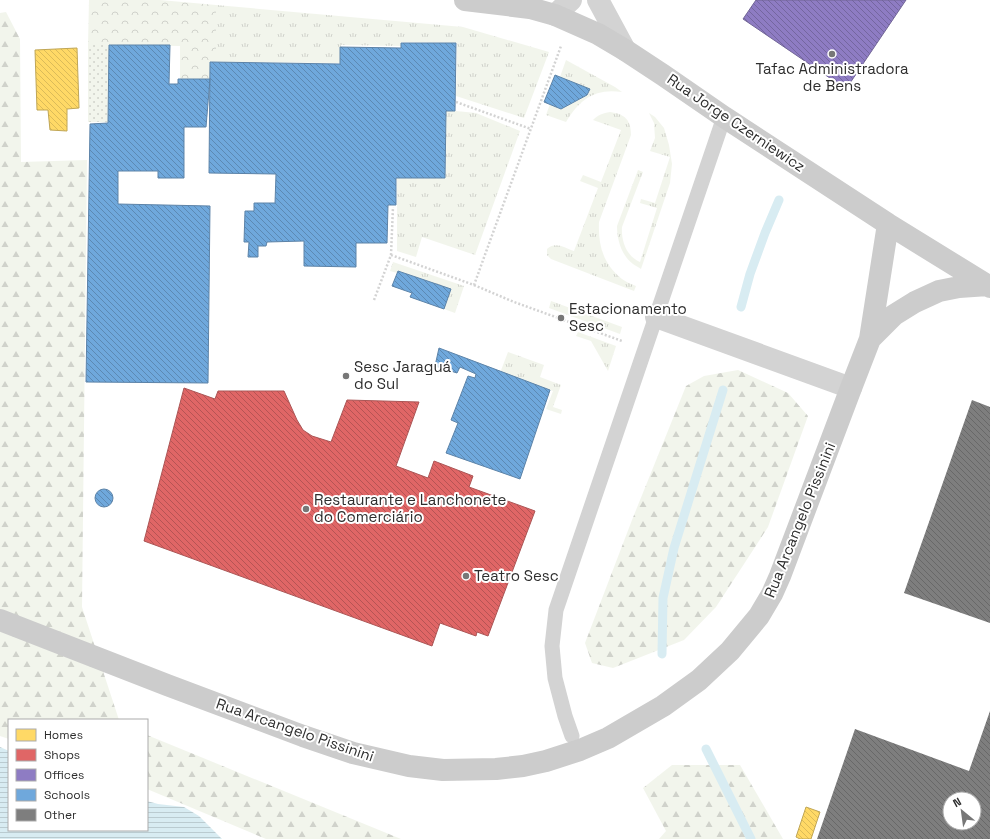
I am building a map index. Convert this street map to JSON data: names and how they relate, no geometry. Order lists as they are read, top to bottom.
{
  "streets": {
    "main road": ["Rua Jorge Czerniewicz", "Rua Arcangelo Pissinini"]
  },
  "crossings": [
    ["Rua Jorge Czerniewicz", "Rua Arcangelo Pissinini"]
  ],
  "places": [
    "Tafac Administradora de Bens",
    "Estacionamento Sesc",
    "Sesc Jaraguá do Sul",
    "Restaurante e Lanchonete do Comerciário",
    "Teatro Sesc"
  ],
  "legend": [
    "Homes",
    "Shops",
    "Offices",
    "Schools",
    "Other"
  ],
  "north": "top left"
}
